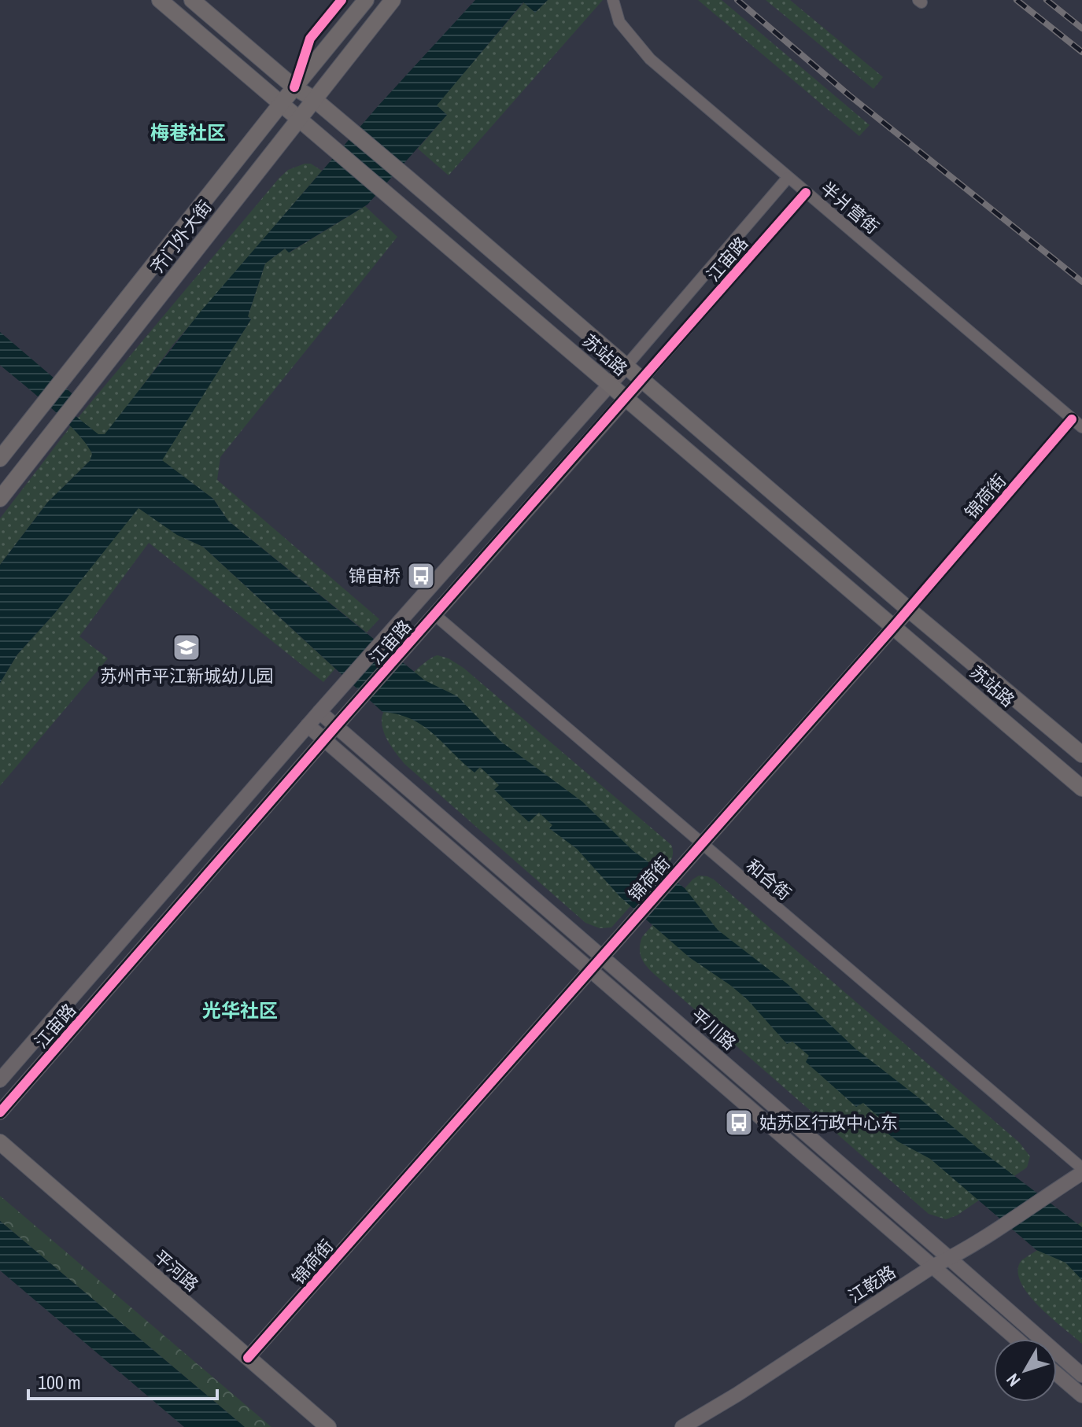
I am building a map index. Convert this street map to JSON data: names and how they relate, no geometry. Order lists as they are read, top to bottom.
{
  "streets": {
    "main road": ["齐门外大街", "苏站路", "平河路"],
    "street": [
      "半爿营街",
      "江宙路",
      "锦荷街",
      "和合街",
      "平川路",
      "江乾路"
    ]
  },
  "crossings": [
    ["半爿营街", "江宙路"],
    ["半爿营街", "锦荷街"],
    ["齐门外大街", "苏站路"],
    ["江宙路", "苏站路"],
    ["江宙路", "和合街"],
    ["江宙路", "平川路"],
    ["苏站路", "锦荷街"],
    ["锦荷街", "和合街"],
    ["锦荷街", "平川路"],
    ["锦荷街", "平河路"],
    ["和合街", "江乾路"],
    ["平川路", "江乾路"]
  ],
  "districts": ["梅巷社区", "光华社区"],
  "places": {
    "bus stop": ["锦宙桥", "姑苏区行政中心东"],
    "school or university": ["苏州市平江新城幼儿园"]
  },
  "scale_bar": "100 m",
  "north": "bottom left"
}
